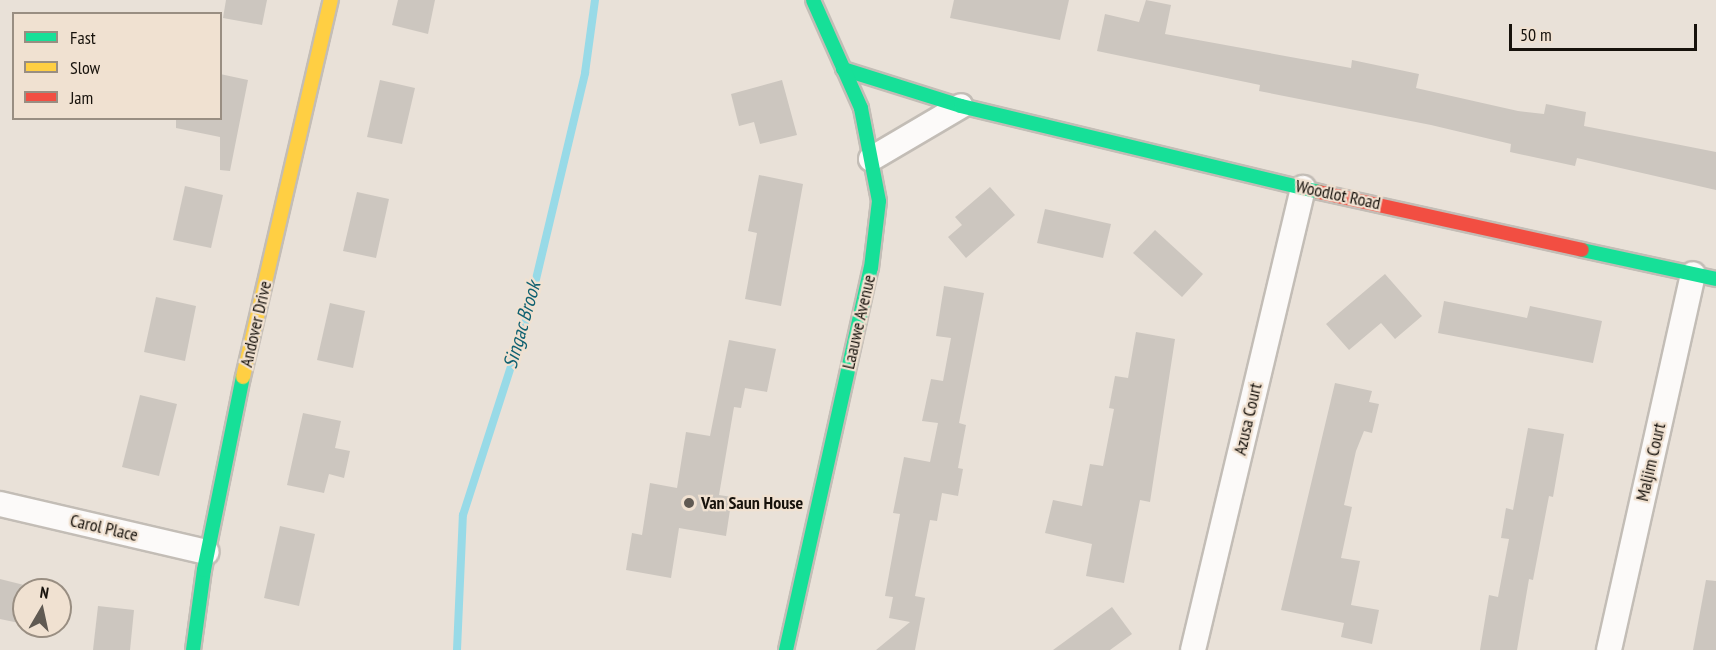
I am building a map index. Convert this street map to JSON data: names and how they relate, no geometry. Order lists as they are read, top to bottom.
{
  "streets": {
    "street": [
      "Woodlot Road",
      "Laauwe Avenue",
      "Andover Drive",
      "Azusa Court",
      "Maljim Court",
      "Carol Place"
    ]
  },
  "crossings": [
    ["Woodlot Road", "Laauwe Avenue"],
    ["Woodlot Road", "Azusa Court"],
    ["Woodlot Road", "Maljim Court"],
    ["Andover Drive", "Carol Place"]
  ],
  "water": ["Singac Brook"],
  "places": ["Van Saun House"],
  "legend": ["Fast", "Slow", "Jam"],
  "scale_bar": "50 m",
  "north": "top"
}
